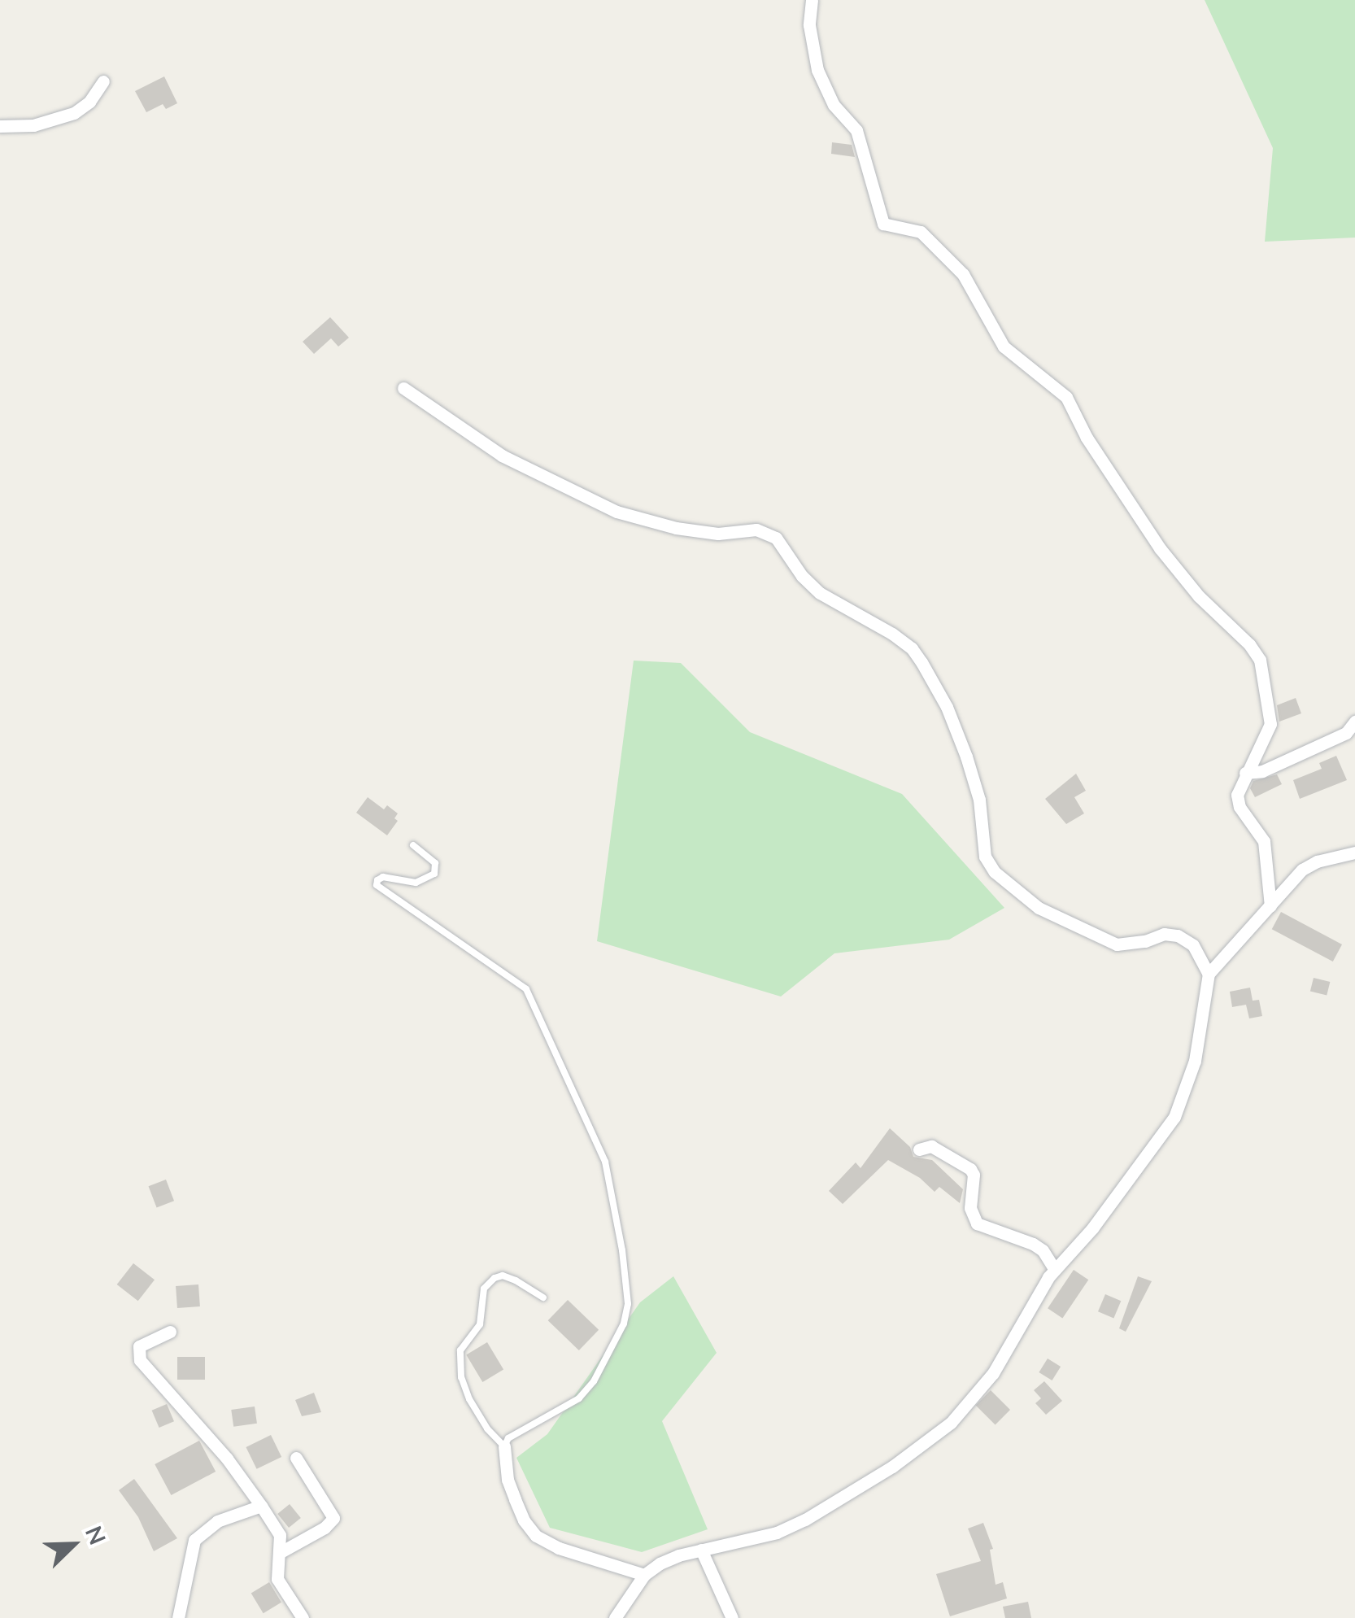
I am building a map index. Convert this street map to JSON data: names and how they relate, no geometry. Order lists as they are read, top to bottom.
{
  "north": "top right"
}
